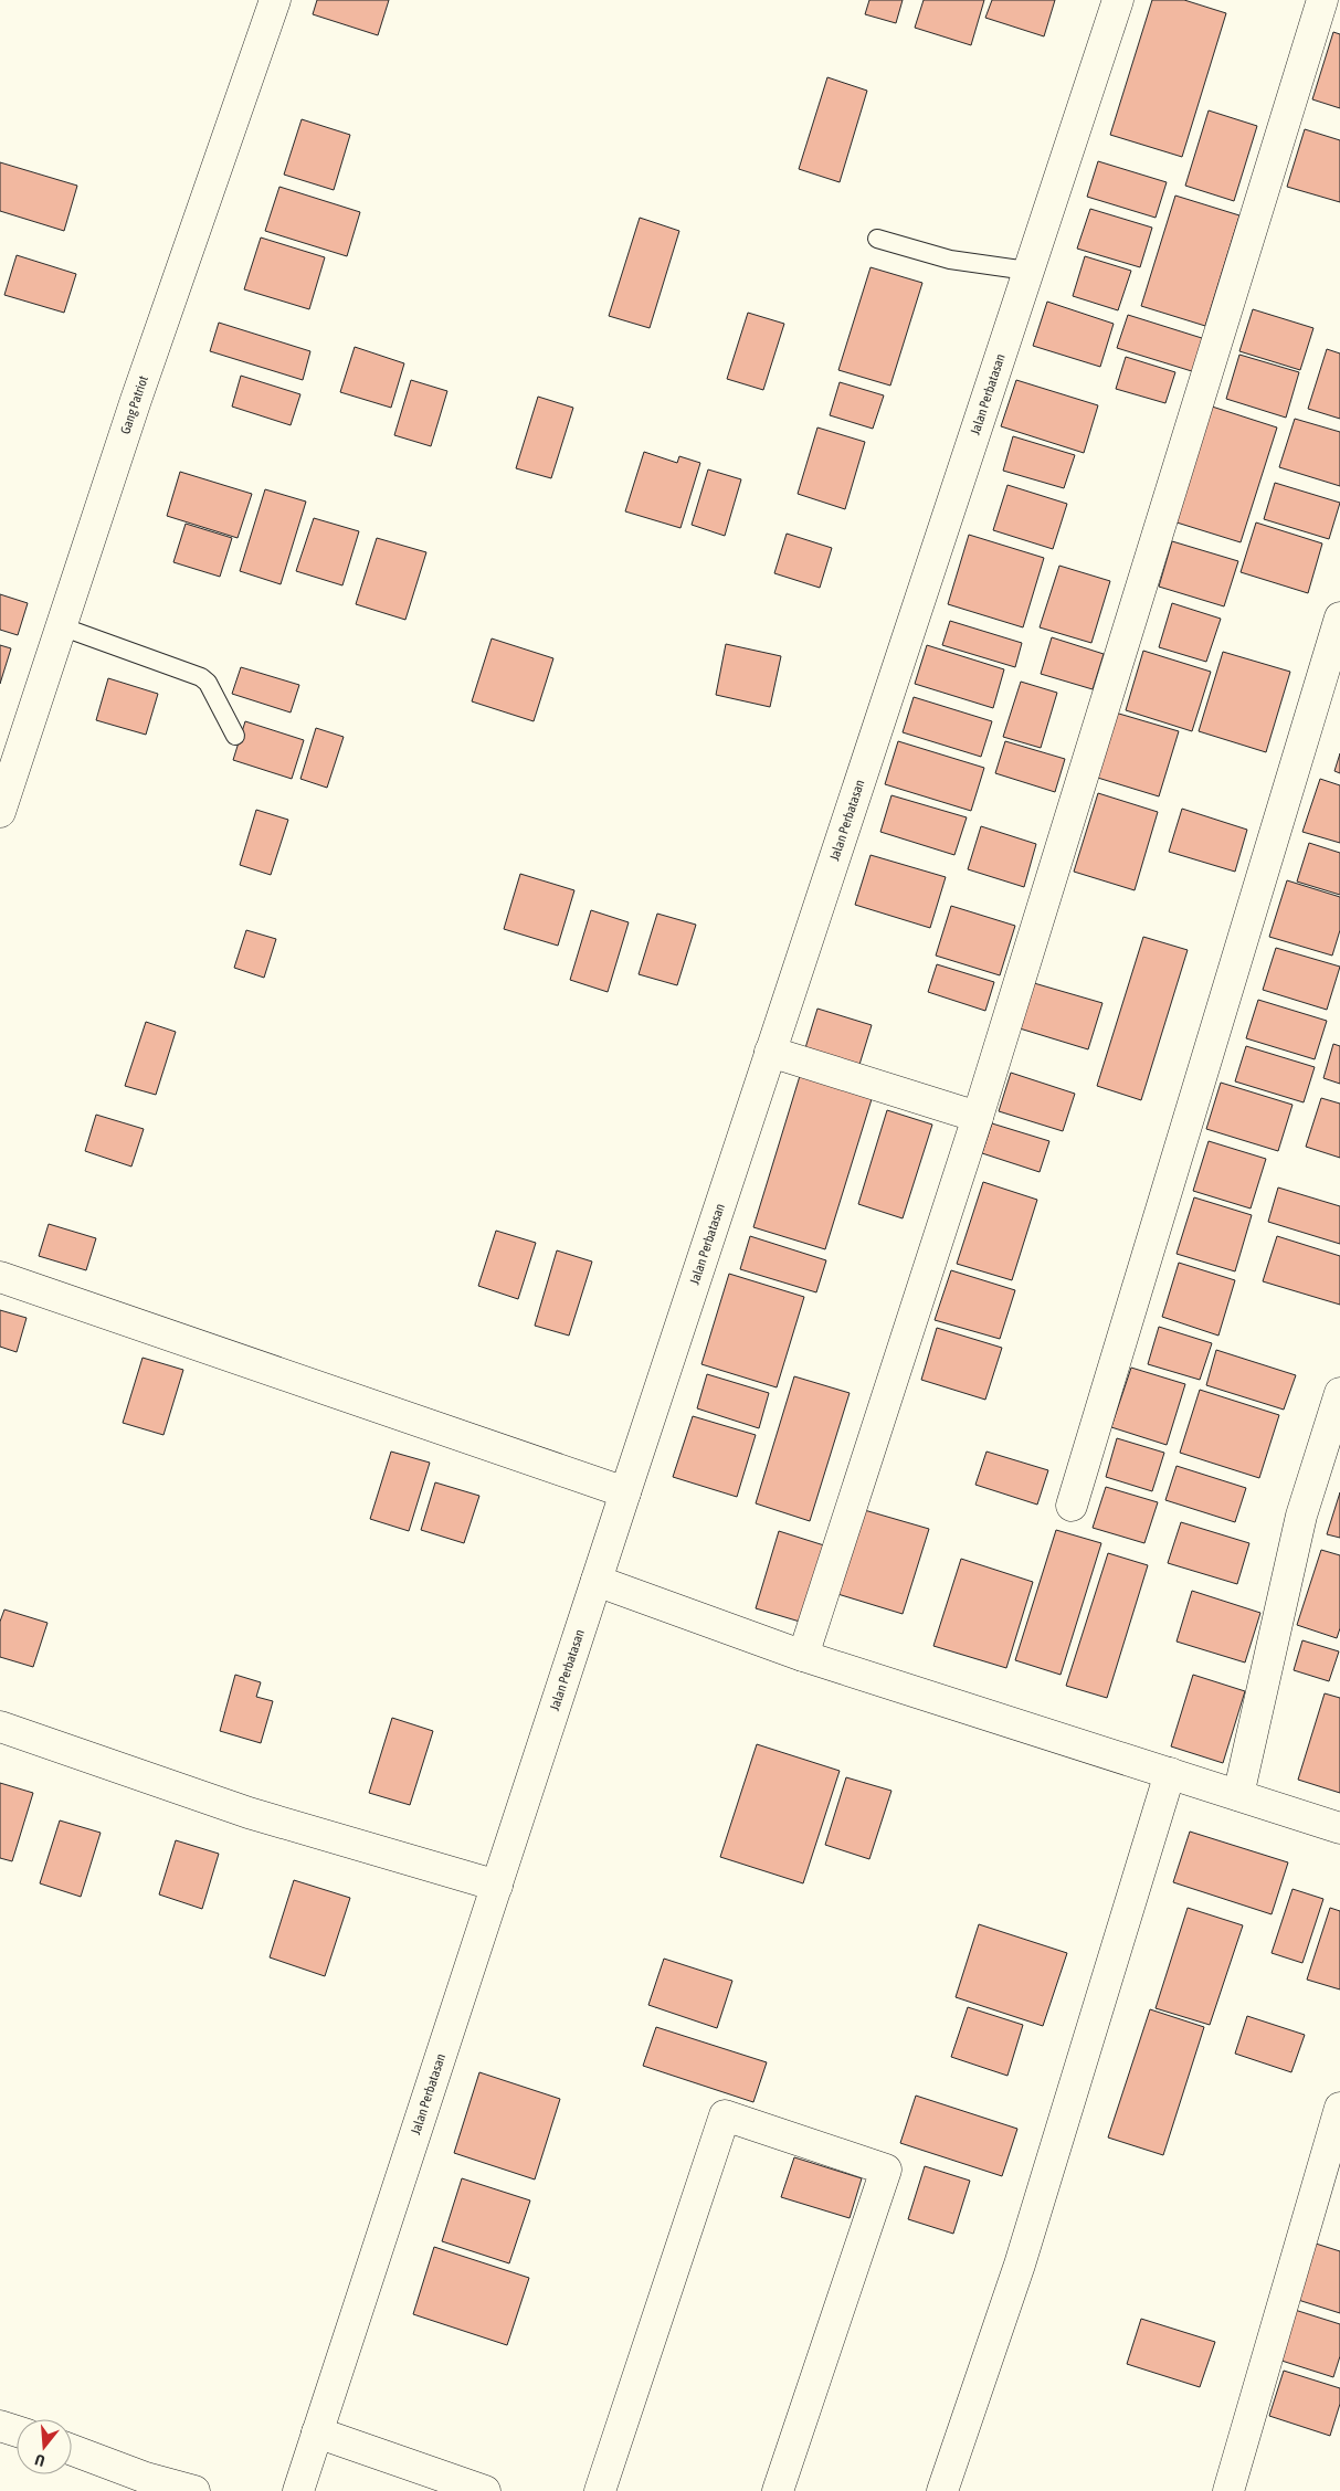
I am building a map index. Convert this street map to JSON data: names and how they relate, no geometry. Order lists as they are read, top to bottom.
{
  "streets": {
    "street": ["Jalan Perbatasan", "Gang Patriot"]
  },
  "north": "bottom"
}
